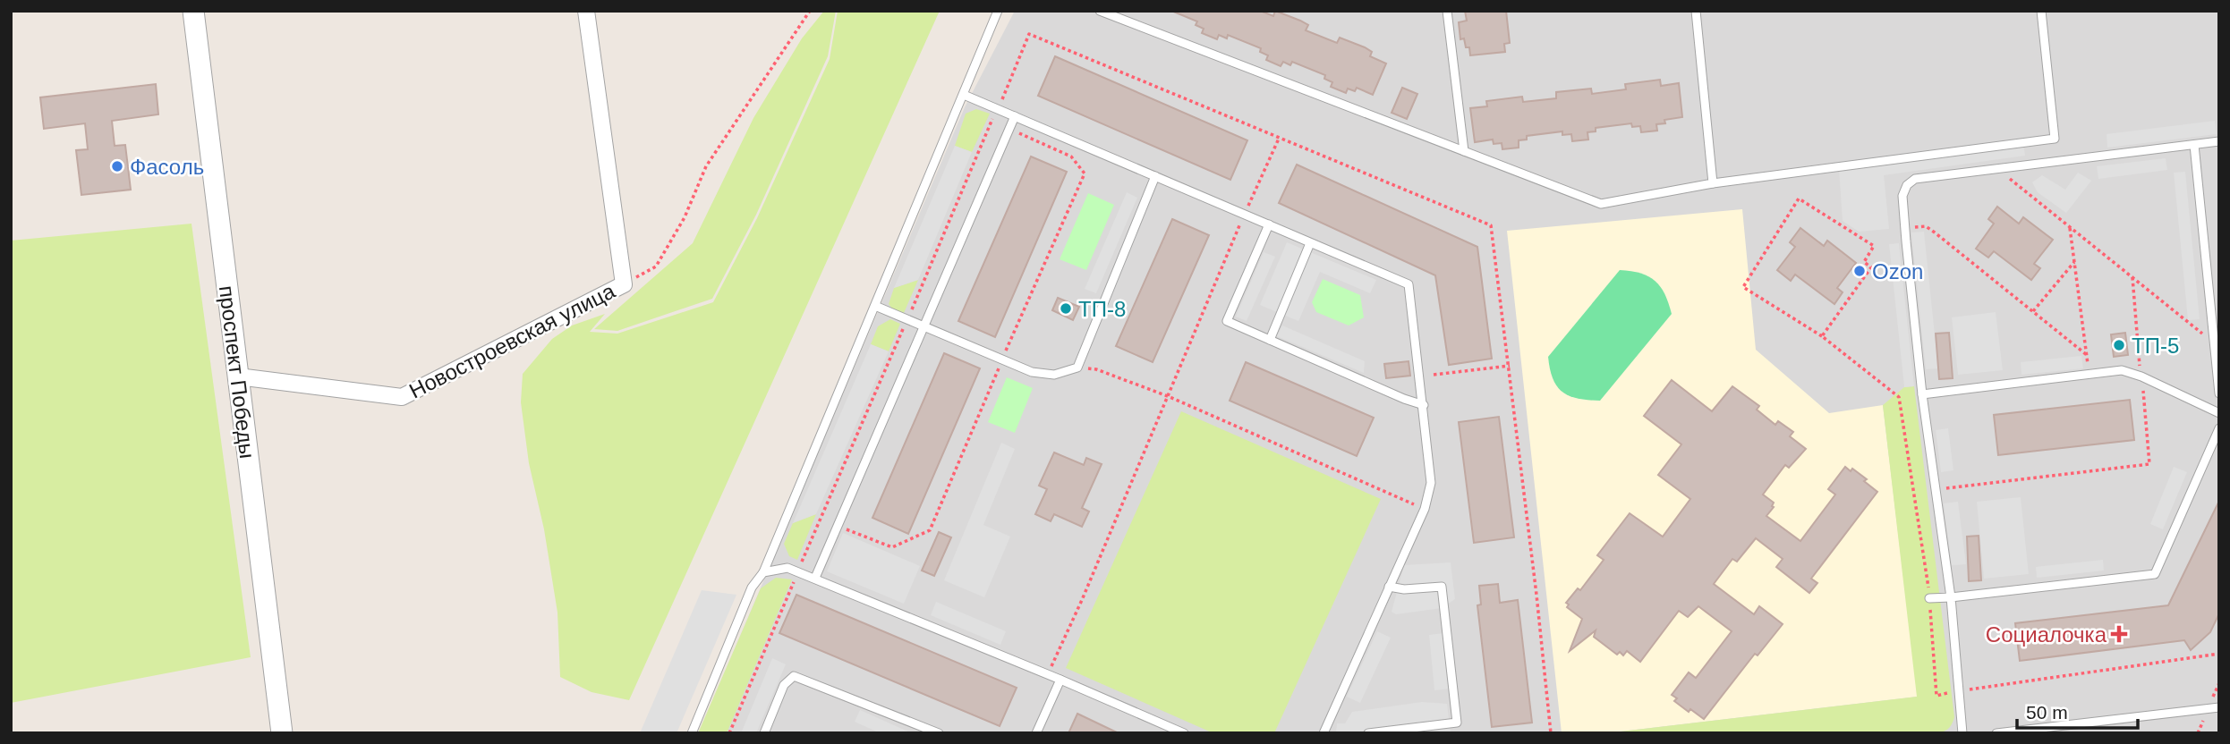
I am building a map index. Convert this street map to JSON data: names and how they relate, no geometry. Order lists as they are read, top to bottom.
{
  "streets": {
    "street": ["Новостроевская улица", "проспект Победы"]
  },
  "crossings": [
    ["Новостроевская улица", "проспект Победы"]
  ],
  "places": {
    "other": [
      "Фасоль",
      "Ozon",
      "ТП-8",
      "ТП-5"
    ],
    "health": ["Социалочка"]
  },
  "scale_bar": "50 m"
}
